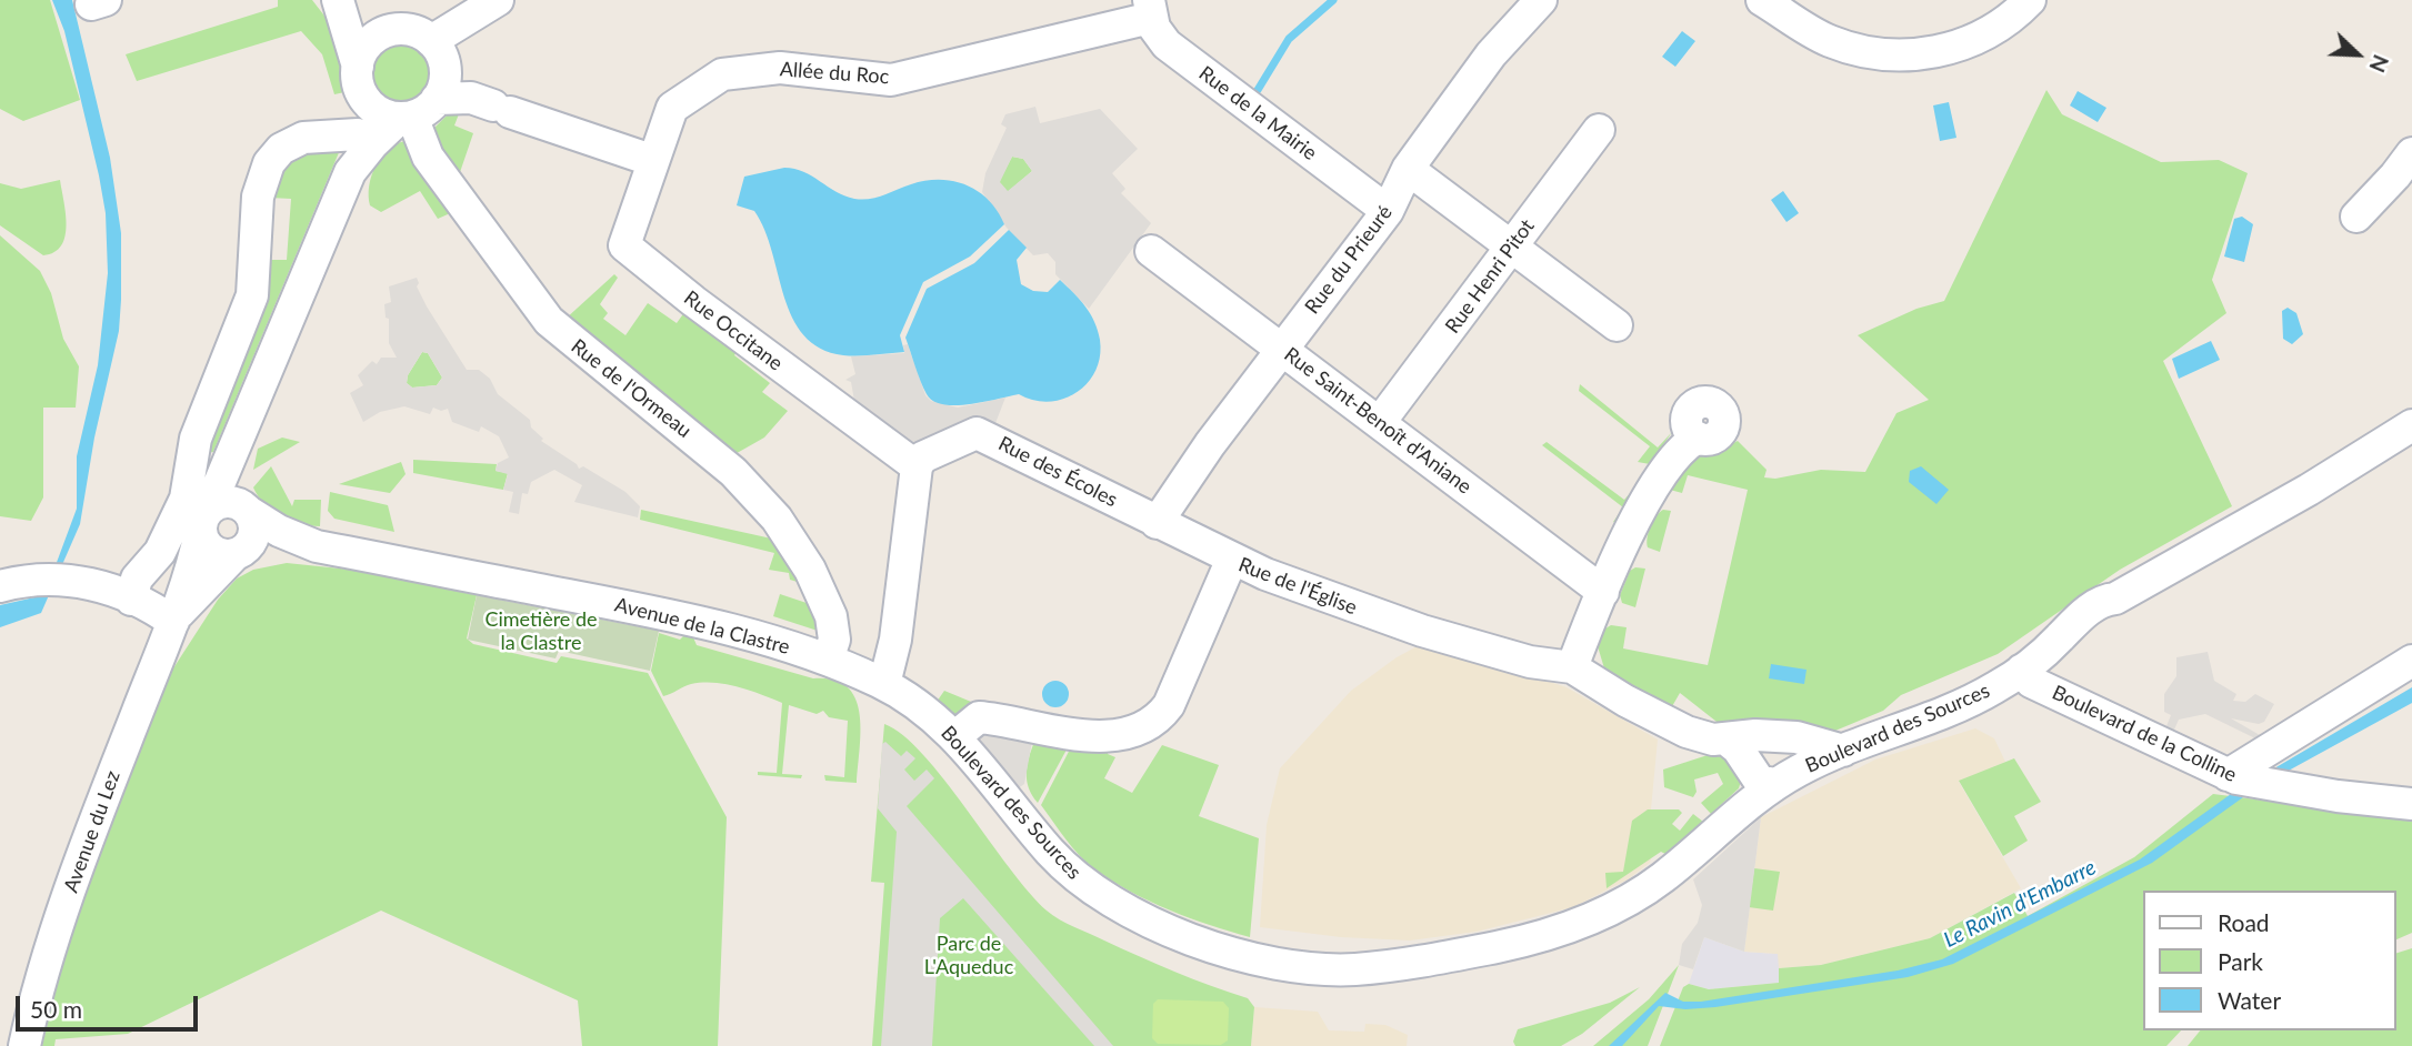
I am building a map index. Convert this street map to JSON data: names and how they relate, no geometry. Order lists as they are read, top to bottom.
{
  "streets": {
    "street": [
      "Allée du Roc",
      "Rue de la Mairie",
      "Rue du Prieuré",
      "Rue Henri Pitot",
      "Rue Occitane",
      "Rue de l'Ormeau",
      "Rue Saint-Benoît d'Aniane",
      "Rue des Écoles",
      "Rue de l'Église",
      "Avenue de la Clastre",
      "Boulevard des Sources",
      "Boulevard de la Colline",
      "Avenue du Lez"
    ]
  },
  "crossings": [
    ["Allée du Roc", "Rue de la Mairie"],
    ["Allée du Roc", "Rue Occitane"],
    ["Rue de la Mairie", "Rue du Prieuré"],
    ["Rue du Prieuré", "Rue Saint-Benoît d'Aniane"],
    ["Rue du Prieuré", "Rue des Écoles"],
    ["Rue Henri Pitot", "Rue Saint-Benoît d'Aniane"],
    ["Rue Occitane", "Rue des Écoles"],
    ["Rue de l'Ormeau", "Avenue de la Clastre"],
    ["Rue des Écoles", "Rue de l'Église"],
    ["Rue de l'Église", "Avenue de la Clastre"],
    ["Rue de l'Église", "Boulevard des Sources"],
    ["Avenue de la Clastre", "Boulevard des Sources"],
    ["Avenue de la Clastre", "Avenue du Lez"],
    ["Boulevard des Sources", "Boulevard de la Colline"]
  ],
  "water": ["Le Ravin d'Embarre"],
  "parks": ["Cimetière de la Clastre", "Parc de L'Aqueduc"],
  "legend": ["Road", "Park", "Water"],
  "scale_bar": "50 m",
  "north": "bottom right"
}
